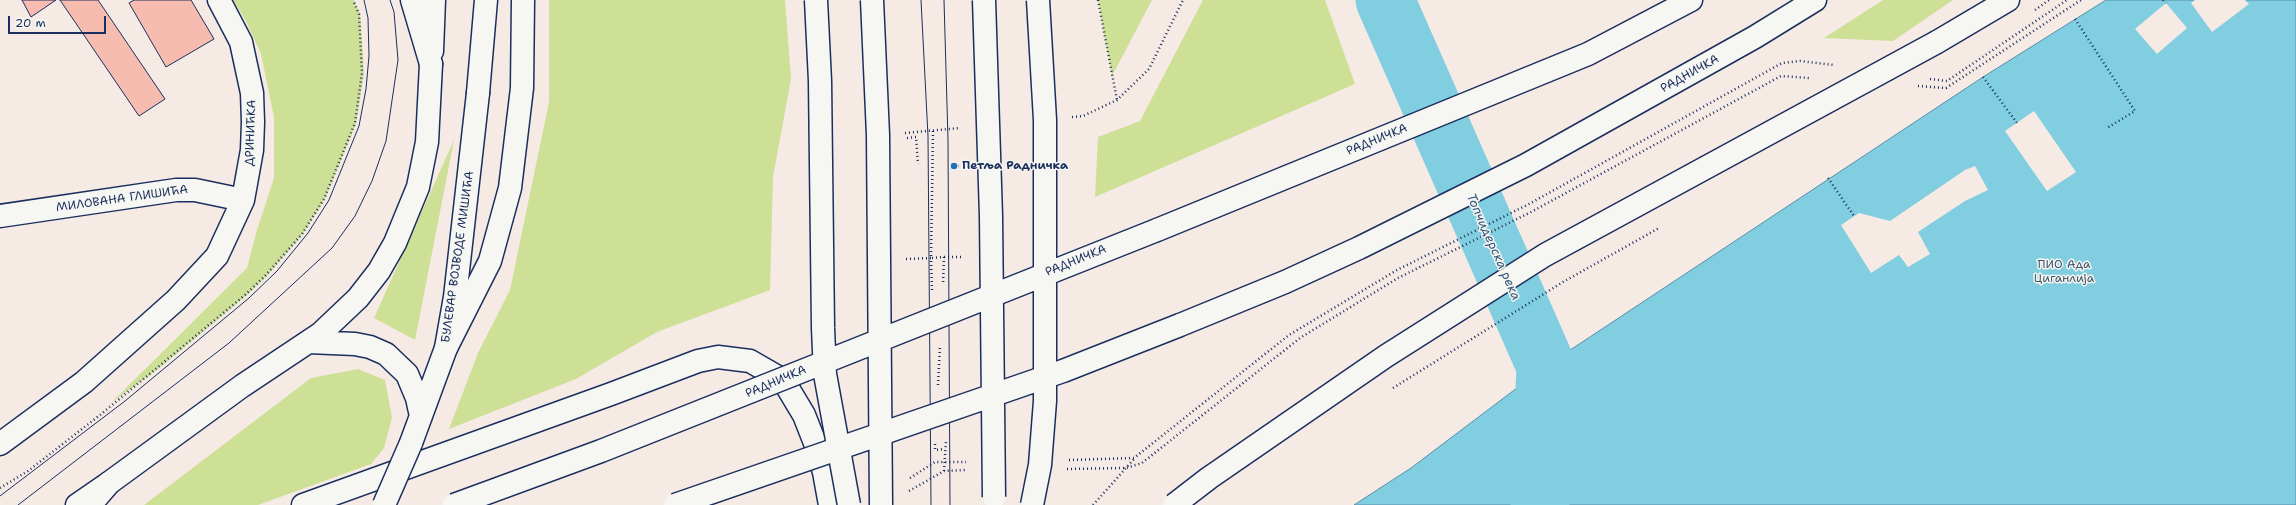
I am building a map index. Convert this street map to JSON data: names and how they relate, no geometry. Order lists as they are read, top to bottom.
{
  "streets": {
    "main road": [
      "РАДНИЧКА",
      "ДРИНИЋКА",
      "МИЛОВАНА ГЛИШИЋА",
      "БУЛЕВАР ВОЈВОДЕ МИШИЋА"
    ]
  },
  "crossings": [
    ["ДРИНИЋКА", "МИЛОВАНА ГЛИШИЋА"]
  ],
  "water": ["Топчидерска река"],
  "parks": ["ПИО Ада Циганлија"],
  "places": ["Петља Радничка"],
  "scale_bar": "20 m"
}
